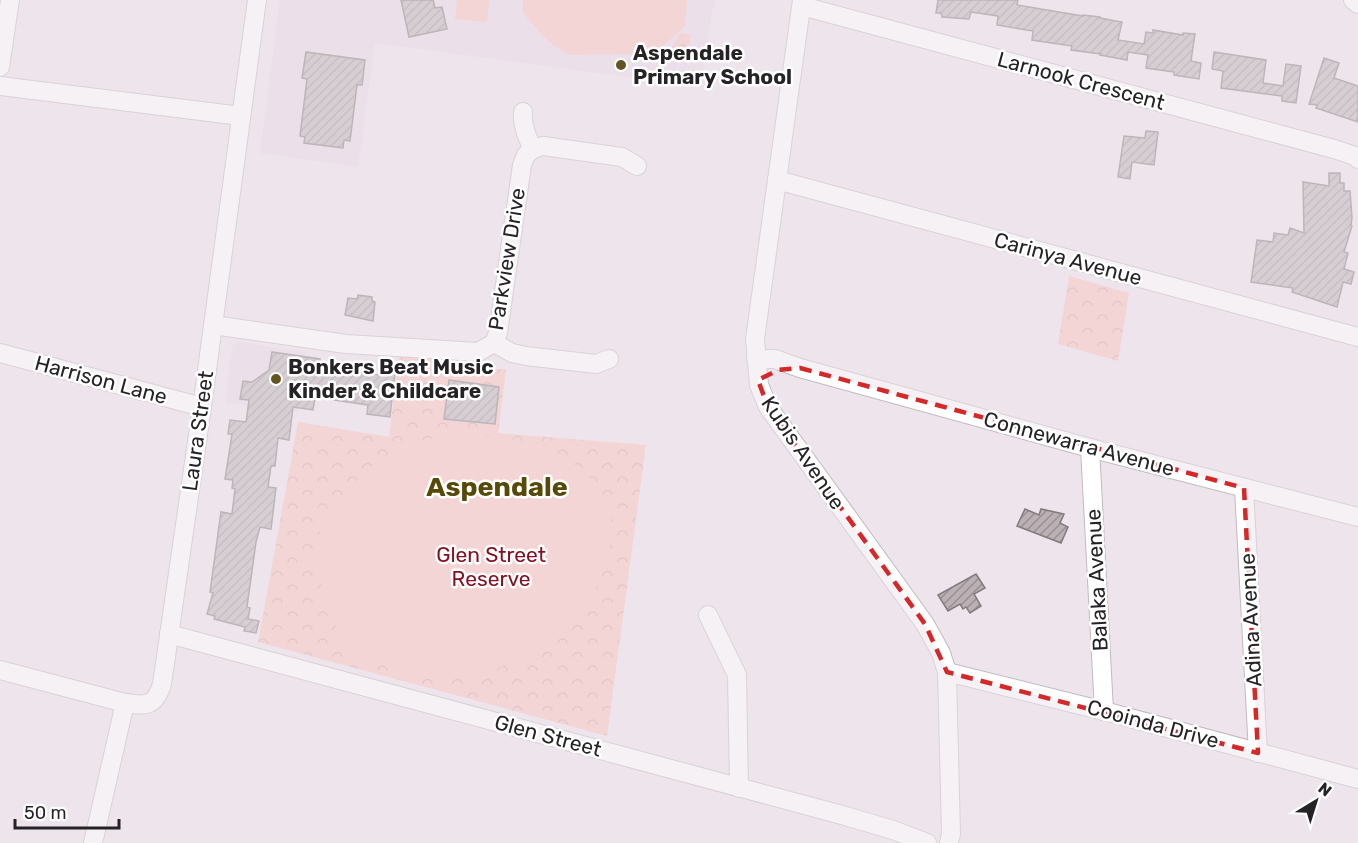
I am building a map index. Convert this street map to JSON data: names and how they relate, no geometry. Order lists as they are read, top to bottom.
{
  "streets": {
    "street": [
      "Larnook Crescent",
      "Parkview Drive",
      "Carinya Avenue",
      "Harrison Lane",
      "Laura Street",
      "Connewarra Avenue",
      "Kubis Avenue",
      "Balaka Avenue",
      "Adina Avenue",
      "Cooinda Drive",
      "Glen Street"
    ]
  },
  "crossings": [
    ["Larnook Crescent", "Kubis Avenue"],
    ["Parkview Drive", "Laura Street"],
    ["Carinya Avenue", "Kubis Avenue"],
    ["Harrison Lane", "Laura Street"],
    ["Laura Street", "Glen Street"],
    ["Connewarra Avenue", "Kubis Avenue"],
    ["Connewarra Avenue", "Balaka Avenue"],
    ["Connewarra Avenue", "Adina Avenue"],
    ["Kubis Avenue", "Cooinda Drive"],
    ["Balaka Avenue", "Cooinda Drive"],
    ["Adina Avenue", "Cooinda Drive"]
  ],
  "districts": ["Aspendale"],
  "parks": ["Glen Street Reserve"],
  "places": ["Aspendale Primary School", "Bonkers Beat Music Kinder & Childcare"],
  "scale_bar": "50 m",
  "north": "top right"
}
